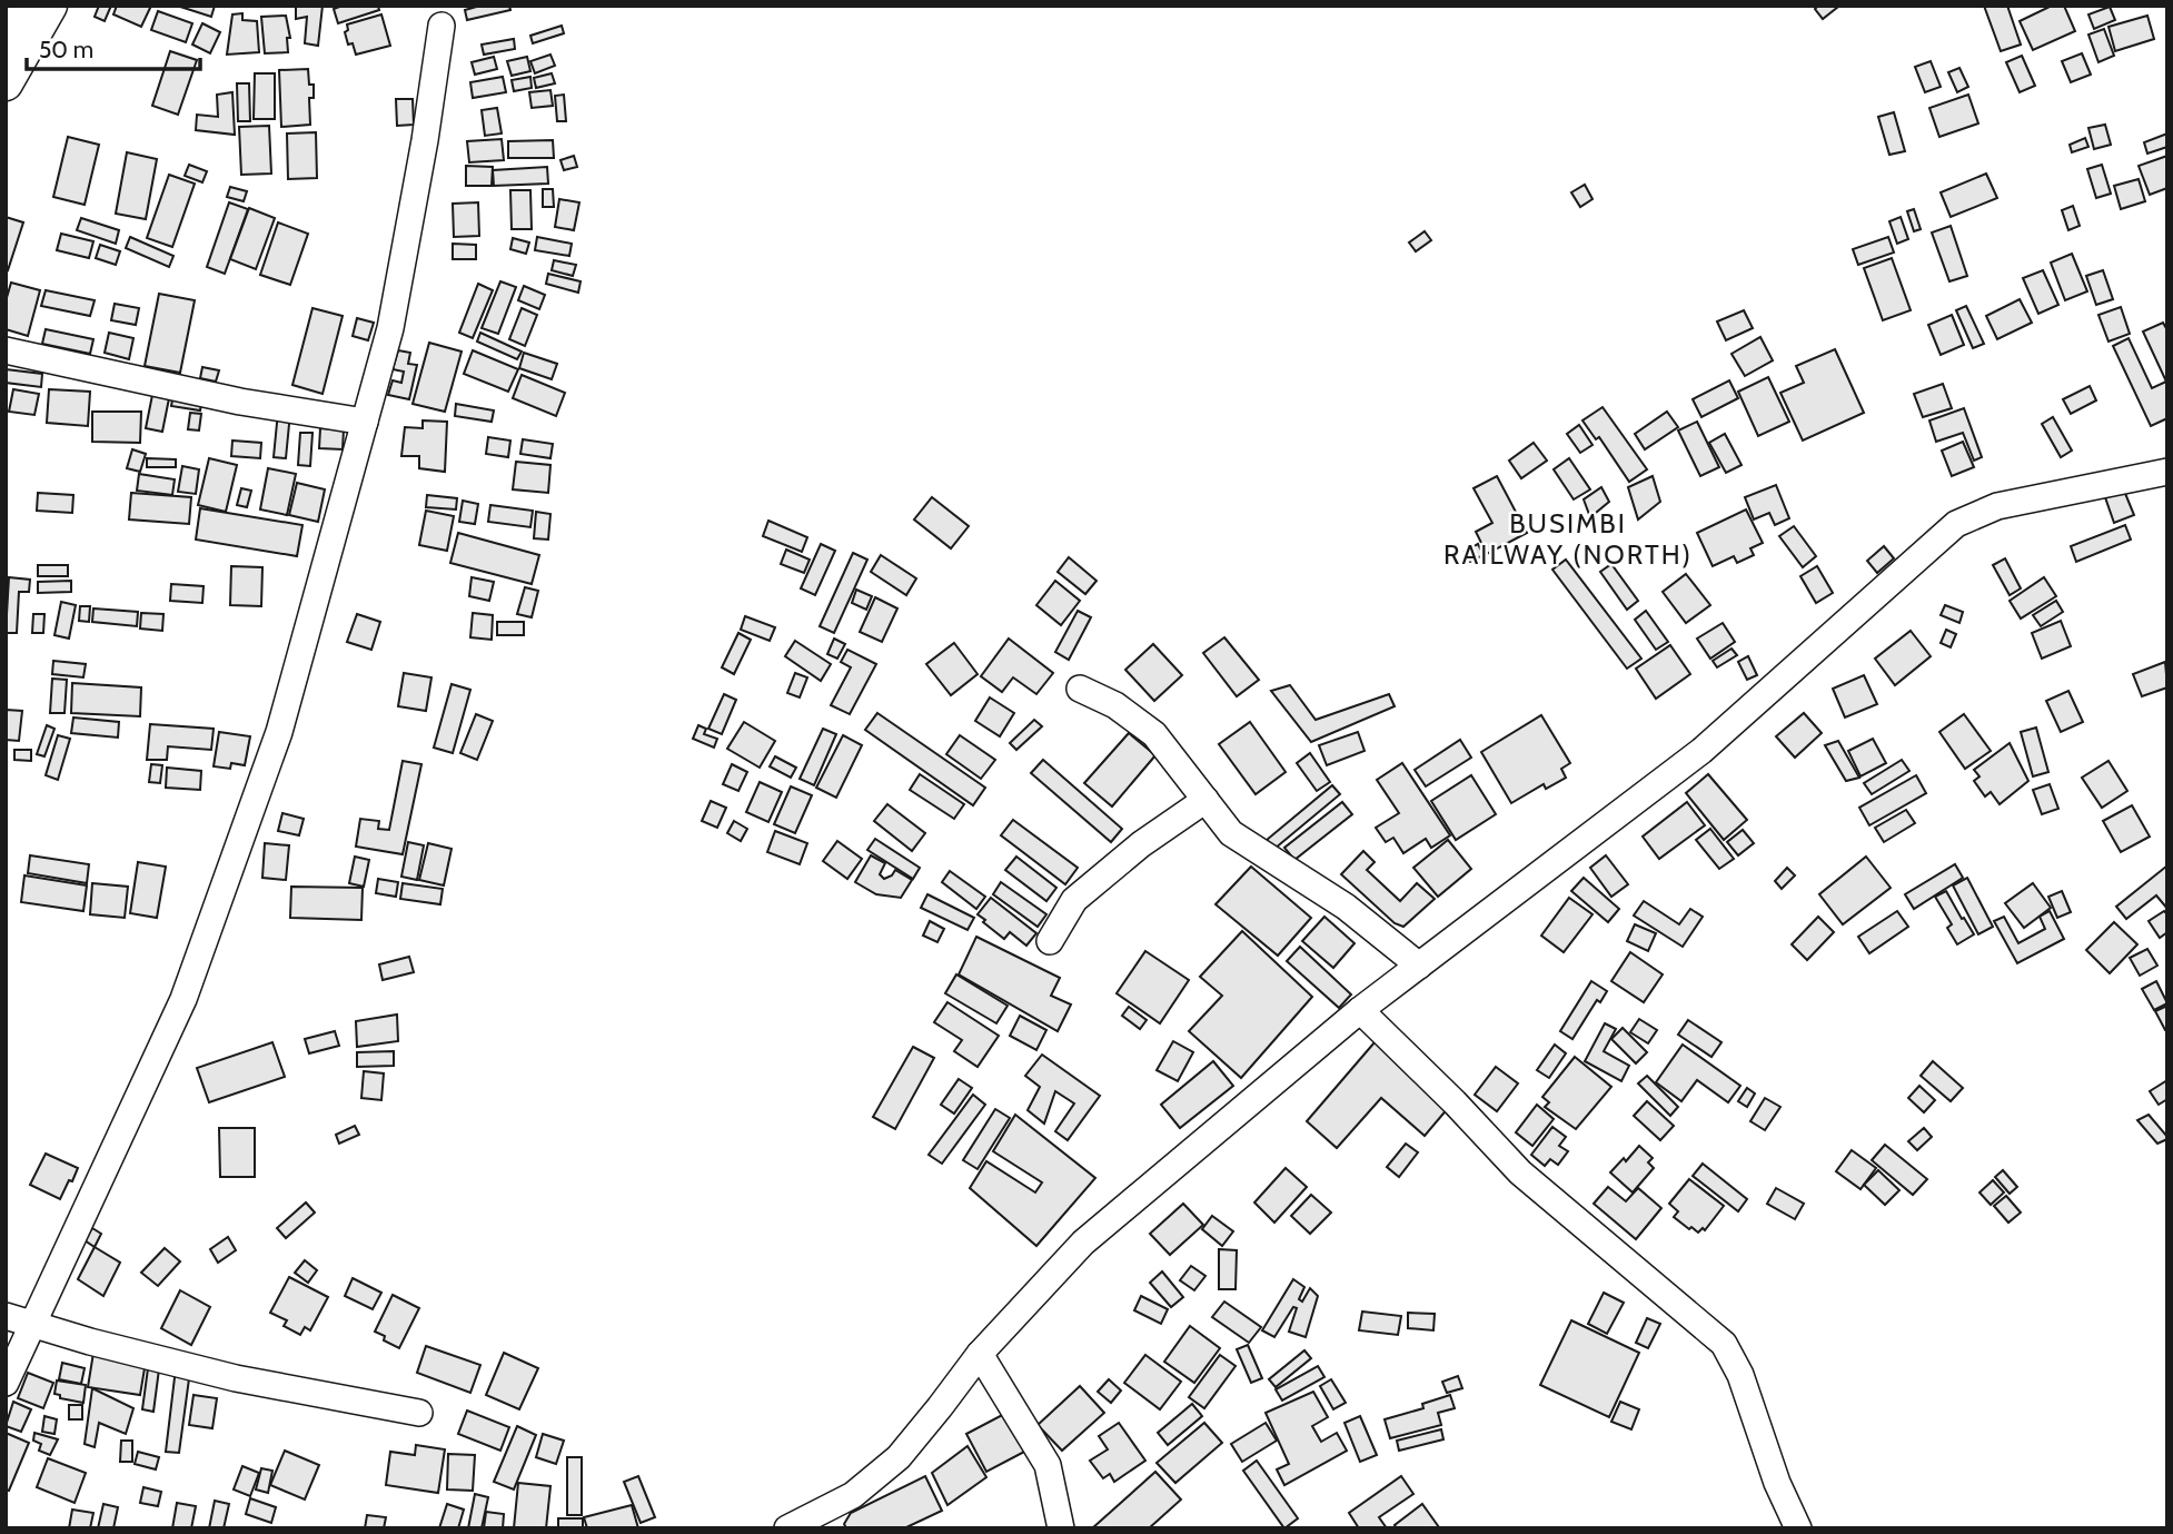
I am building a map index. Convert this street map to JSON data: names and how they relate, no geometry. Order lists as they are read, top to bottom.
{
  "districts": ["BUSIMBI RAILWAY (NORTH)"],
  "scale_bar": "50 m"
}
